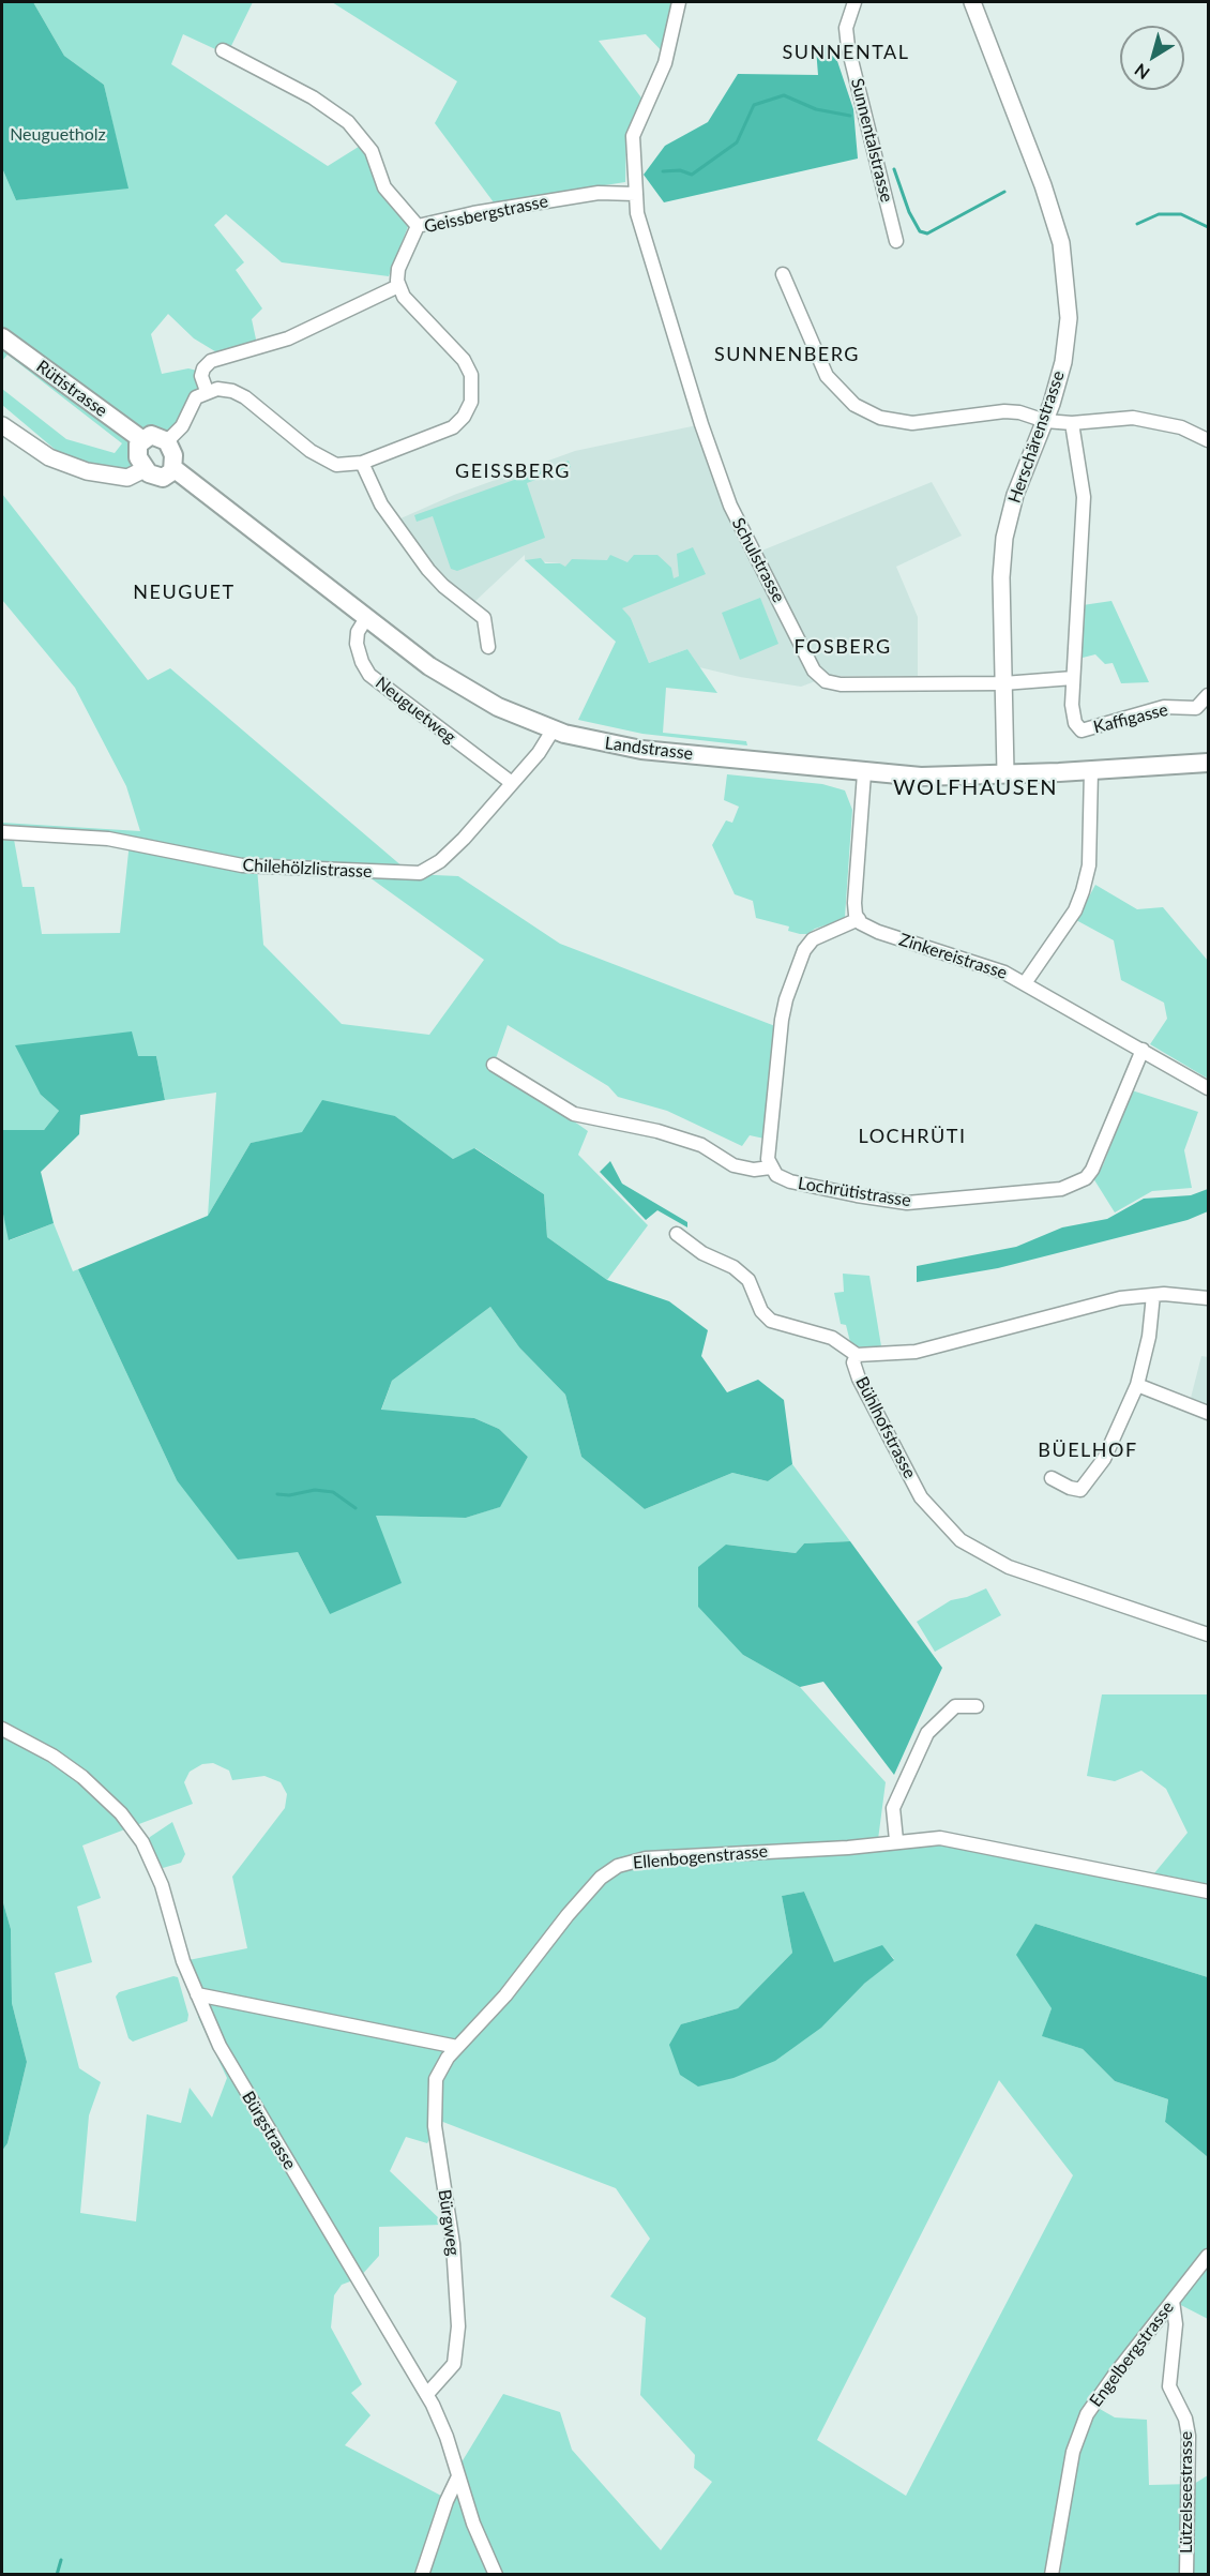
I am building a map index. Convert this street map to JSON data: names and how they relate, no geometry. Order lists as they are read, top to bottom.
{
  "streets": {
    "main road": ["Rütistrasse", "Landstrasse"],
    "street": [
      "Sunnentalstrasse",
      "Geissbergstrasse",
      "Herschärenstrasse",
      "Schulstrasse",
      "Neuguetweg",
      "Kaffigasse",
      "Chilehölzlistrasse",
      "Zinkereistrasse",
      "Lochrütistrasse",
      "Bühlhofstrasse",
      "Ellenbogenstrasse",
      "Bürgstrasse",
      "Bürgweg",
      "Engelbergstrasse",
      "Lützelseestrasse"
    ]
  },
  "crossings": [
    ["Geissbergstrasse", "Schulstrasse"],
    ["Rütistrasse", "Landstrasse"],
    ["Herschärenstrasse", "Schulstrasse"],
    ["Herschärenstrasse", "Landstrasse"],
    ["Schulstrasse", "Kaffigasse"],
    ["Neuguetweg", "Landstrasse"],
    ["Neuguetweg", "Chilehölzlistrasse"],
    ["Landstrasse", "Chilehölzlistrasse"],
    ["Zinkereistrasse", "Lochrütistrasse"],
    ["Ellenbogenstrasse", "Bürgweg"],
    ["Bürgstrasse", "Bürgweg"],
    ["Engelbergstrasse", "Lützelseestrasse"]
  ],
  "districts": [
    "SUNNENTAL",
    "SUNNENBERG",
    "GEISSBERG",
    "NEUGUET",
    "FOSBERG",
    "WOLFHAUSEN",
    "LOCHRÜTI",
    "BÜELHOF"
  ],
  "parks": ["Neuguetholz"],
  "north": "bottom left"
}
